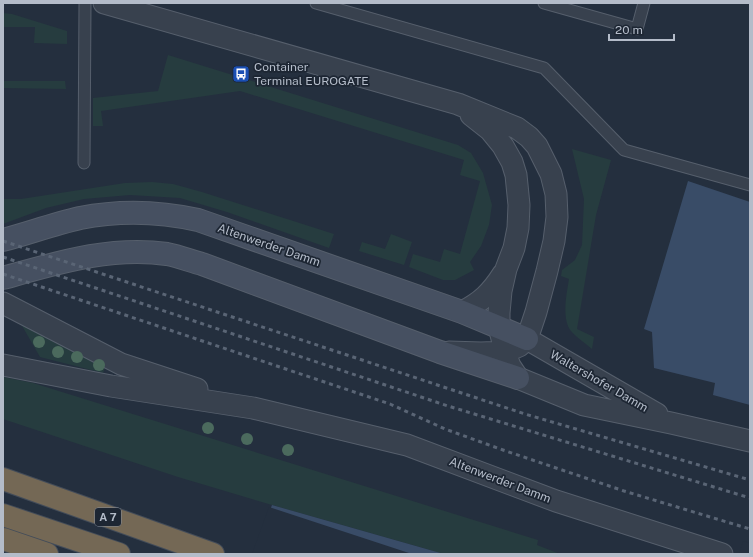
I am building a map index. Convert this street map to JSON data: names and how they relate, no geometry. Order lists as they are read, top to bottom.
{
  "streets": {
    "highway": ["A 7"],
    "street": ["Altenwerder Damm", "Waltershofer Damm"]
  },
  "crossings": [
    ["Altenwerder Damm", "Waltershofer Damm"]
  ],
  "places": {
    "bus stop": ["Container Terminal EUROGATE"]
  },
  "scale_bar": "20 m"
}
